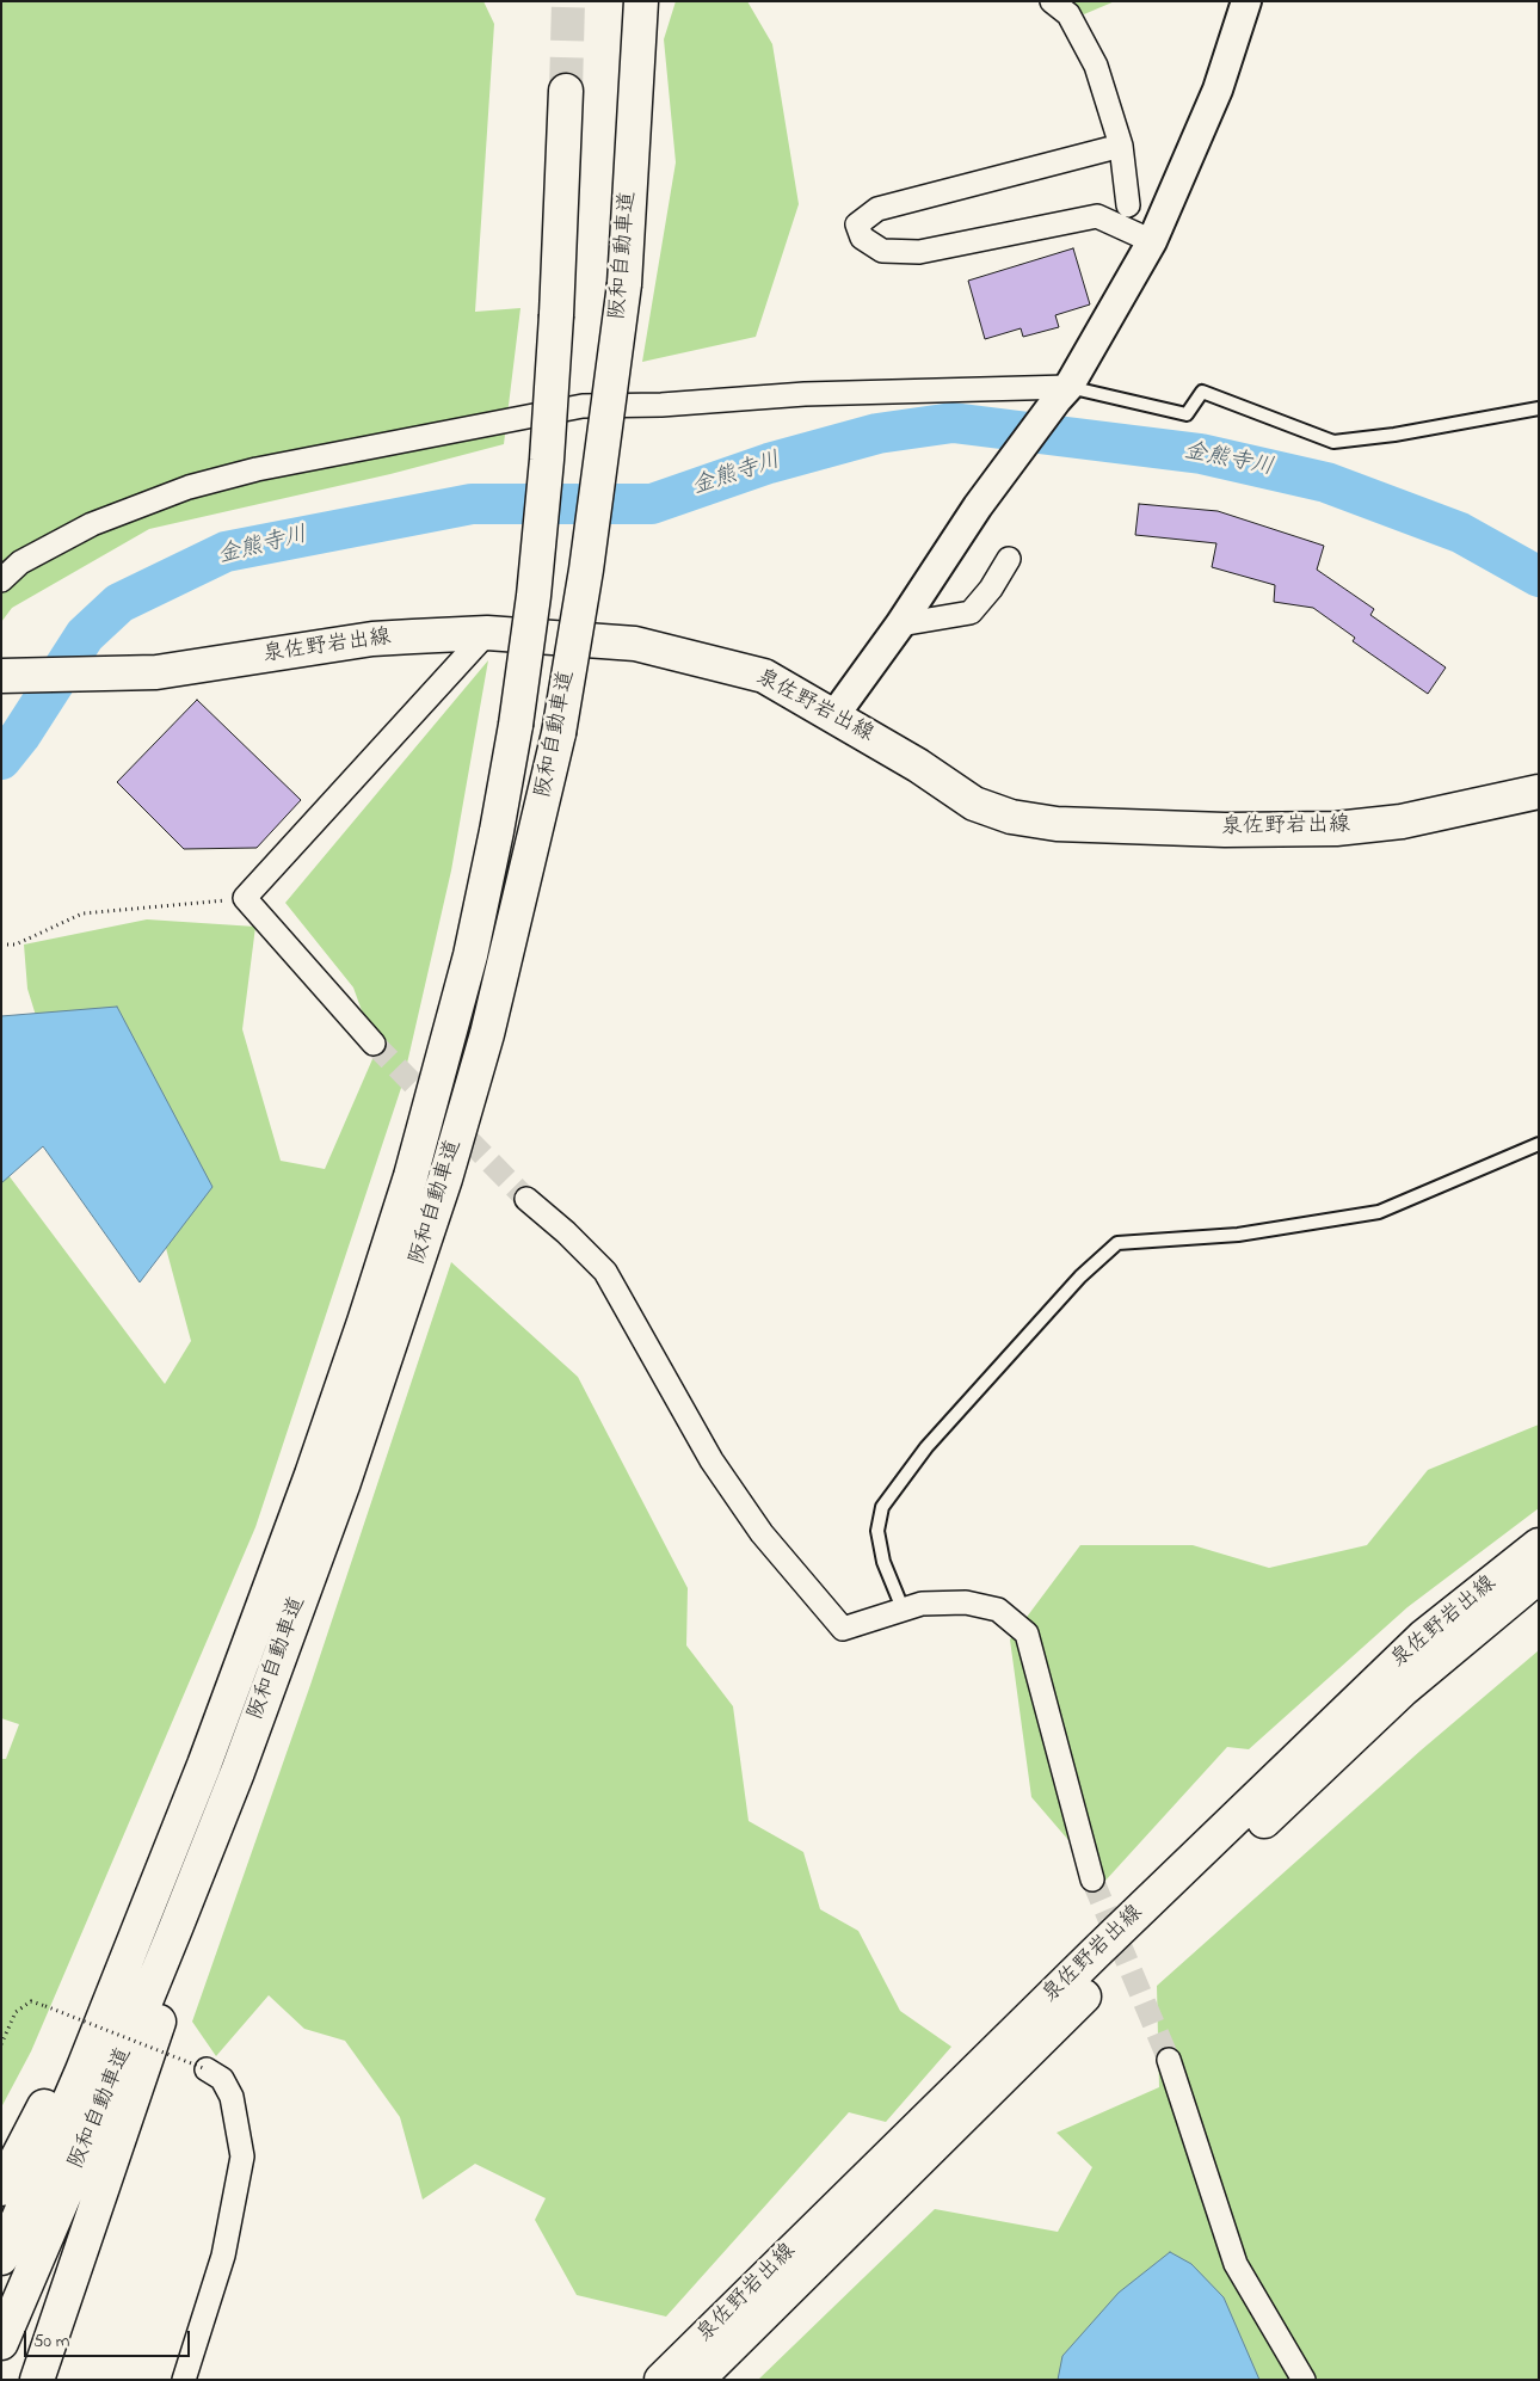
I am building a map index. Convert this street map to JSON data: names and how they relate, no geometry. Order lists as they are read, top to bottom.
{
  "streets": {
    "main road": ["阪和自動車道", "泉佐野岩出線"]
  },
  "water": ["金熊寺川"],
  "scale_bar": "50 m"
}
